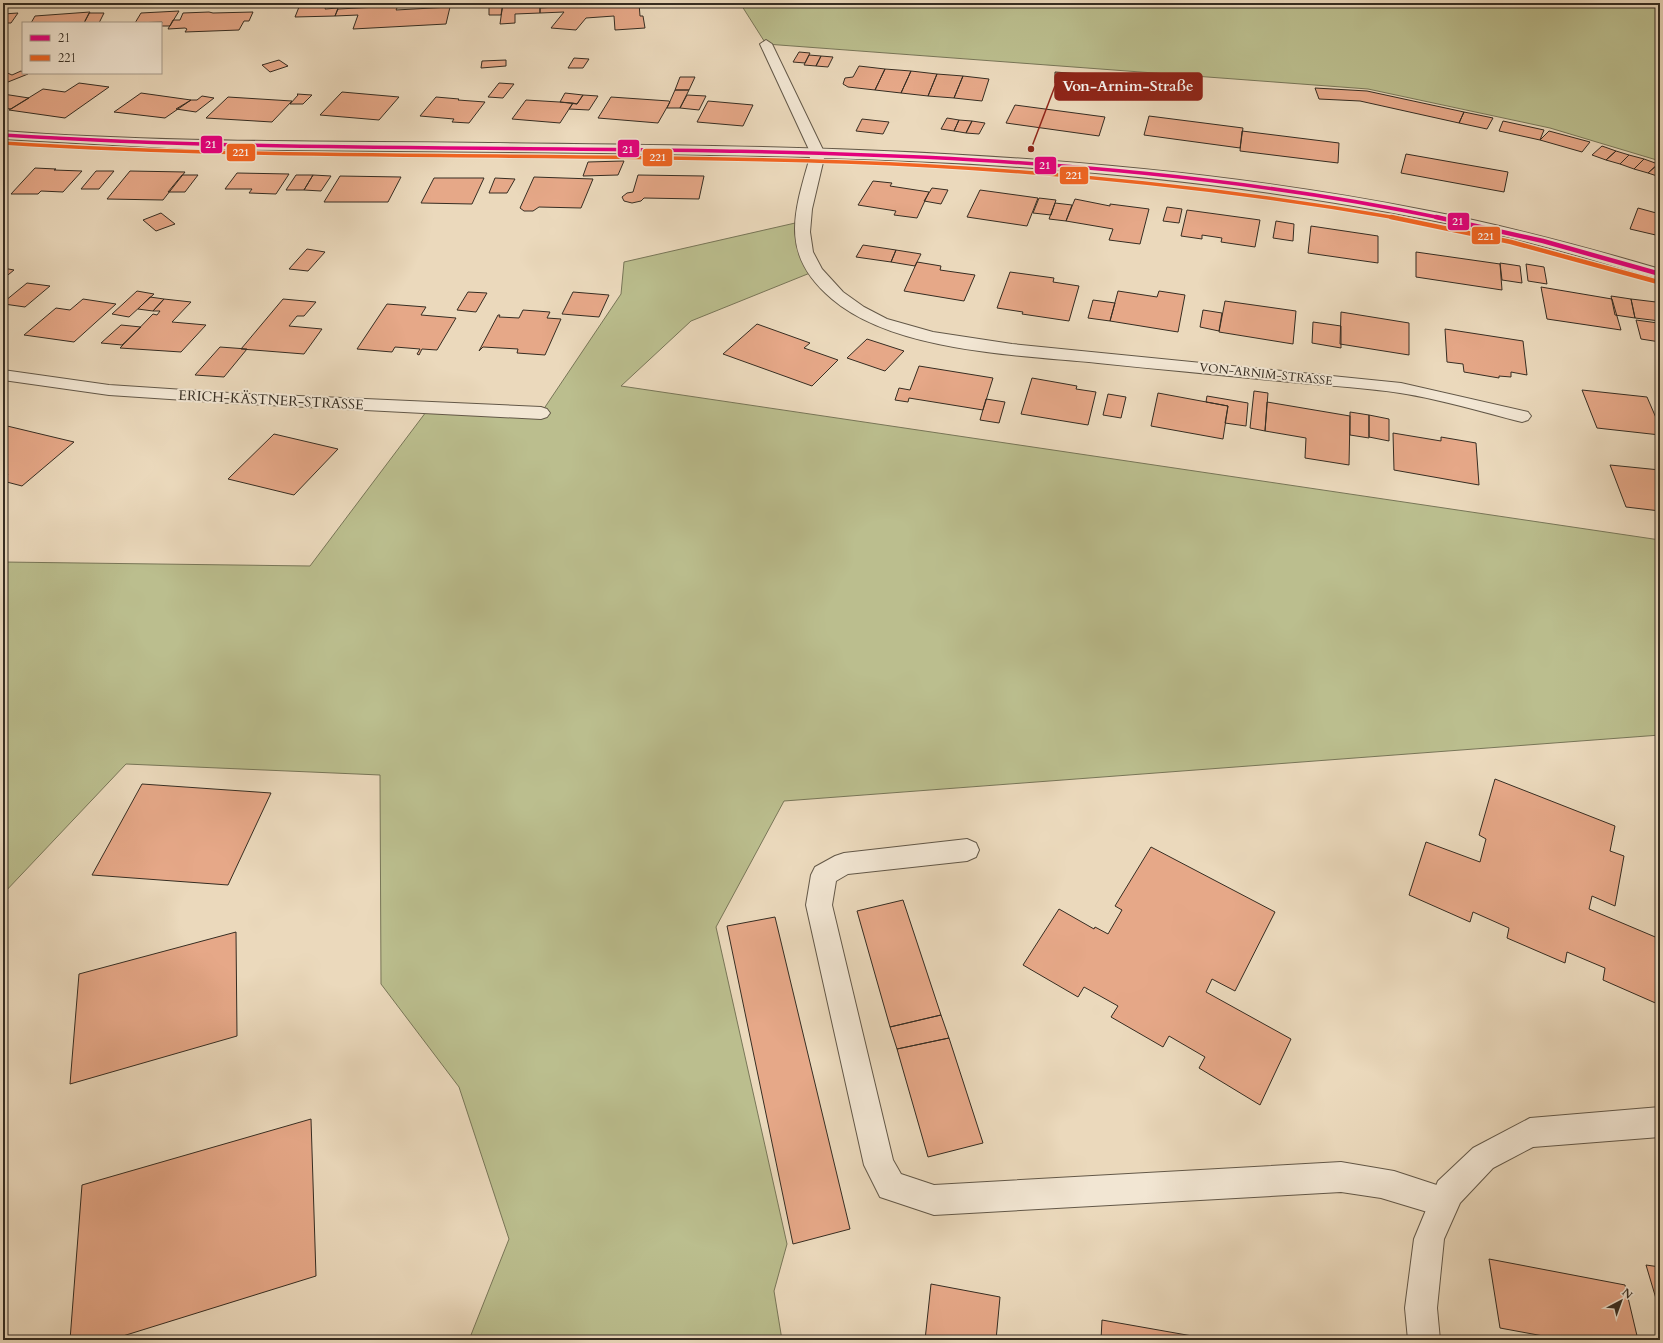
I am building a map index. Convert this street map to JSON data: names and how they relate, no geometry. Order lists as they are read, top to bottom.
{
  "streets": {
    "street": ["VON-ARNIM-STRASSE", "ERICH-KÄSTNER-STRASSE"]
  },
  "places": ["Von-Arnim-Straße"],
  "lines": ["transit line 21", "transit line 221"],
  "legend": ["21", "221"],
  "north": "top right"
}
